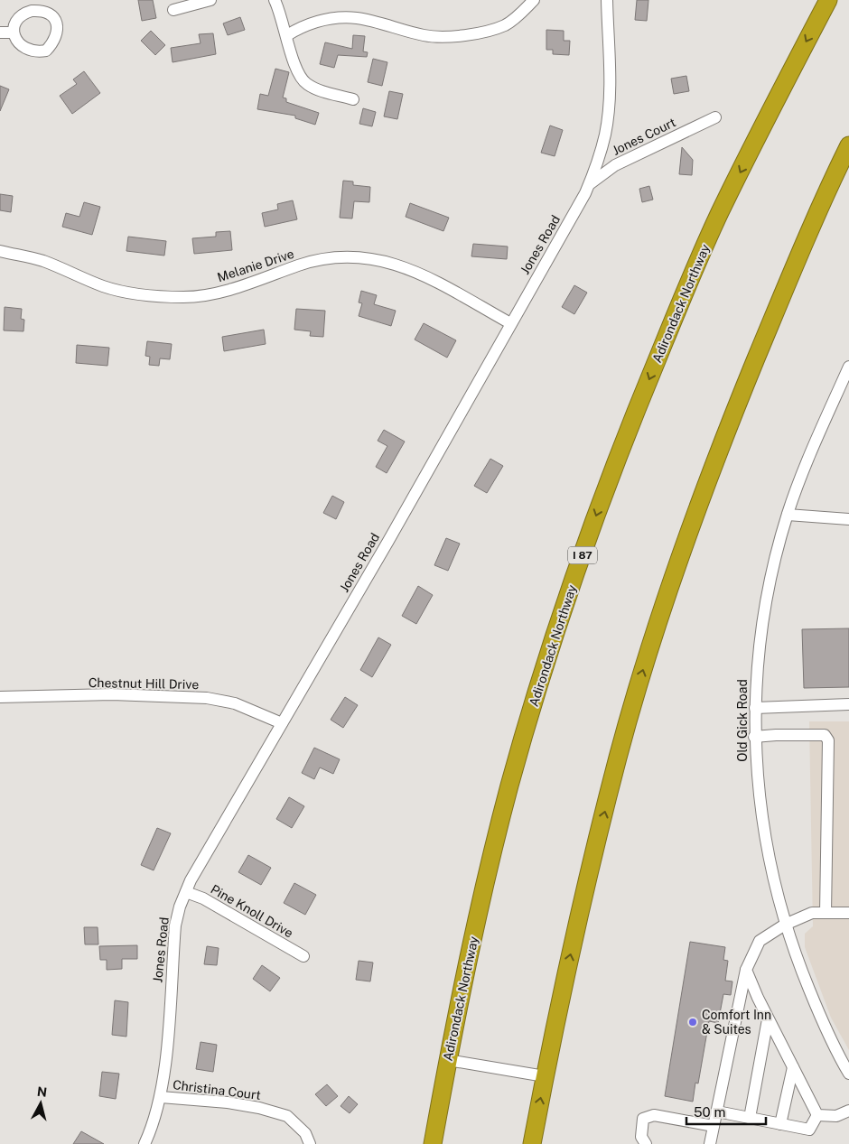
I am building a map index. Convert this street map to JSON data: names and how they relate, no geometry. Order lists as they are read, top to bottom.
{
  "streets": {
    "highway": ["Adirondack Northway", "I 87"],
    "street": [
      "Jones Court",
      "Jones Road",
      "Melanie Drive",
      "Chestnut Hill Drive",
      "Old Gick Road",
      "Pine Knoll Drive",
      "Christina Court"
    ]
  },
  "crossings": [
    ["Jones Court", "Jones Road"],
    ["Jones Road", "Melanie Drive"],
    ["Jones Road", "Chestnut Hill Drive"],
    ["Jones Road", "Pine Knoll Drive"],
    ["Jones Road", "Christina Court"]
  ],
  "places": ["Comfort Inn & Suites"],
  "scale_bar": "50 m",
  "north": "top"
}
